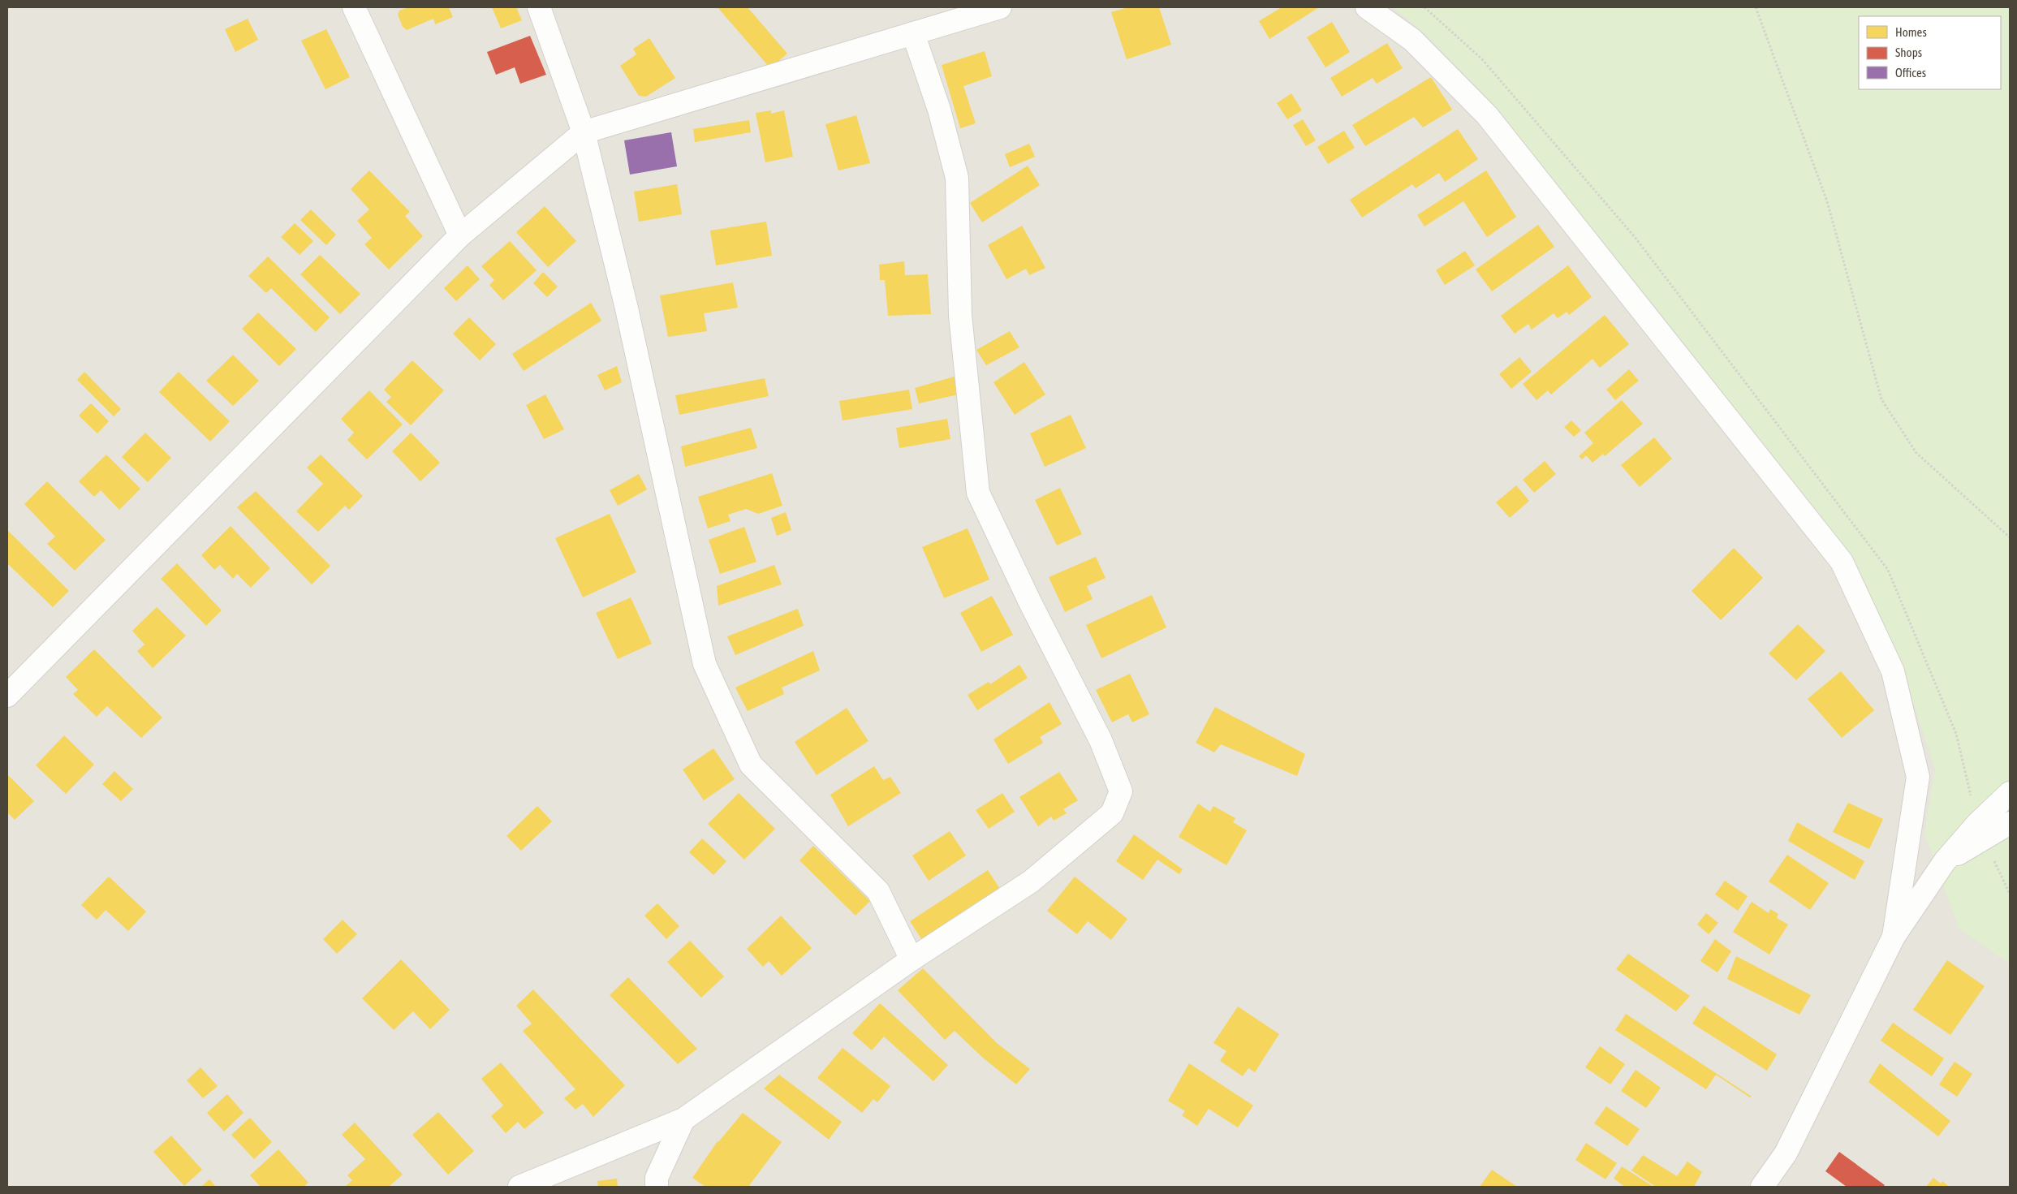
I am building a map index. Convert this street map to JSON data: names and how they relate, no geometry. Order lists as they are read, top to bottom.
{
  "legend": ["Homes", "Shops", "Offices"]
}
